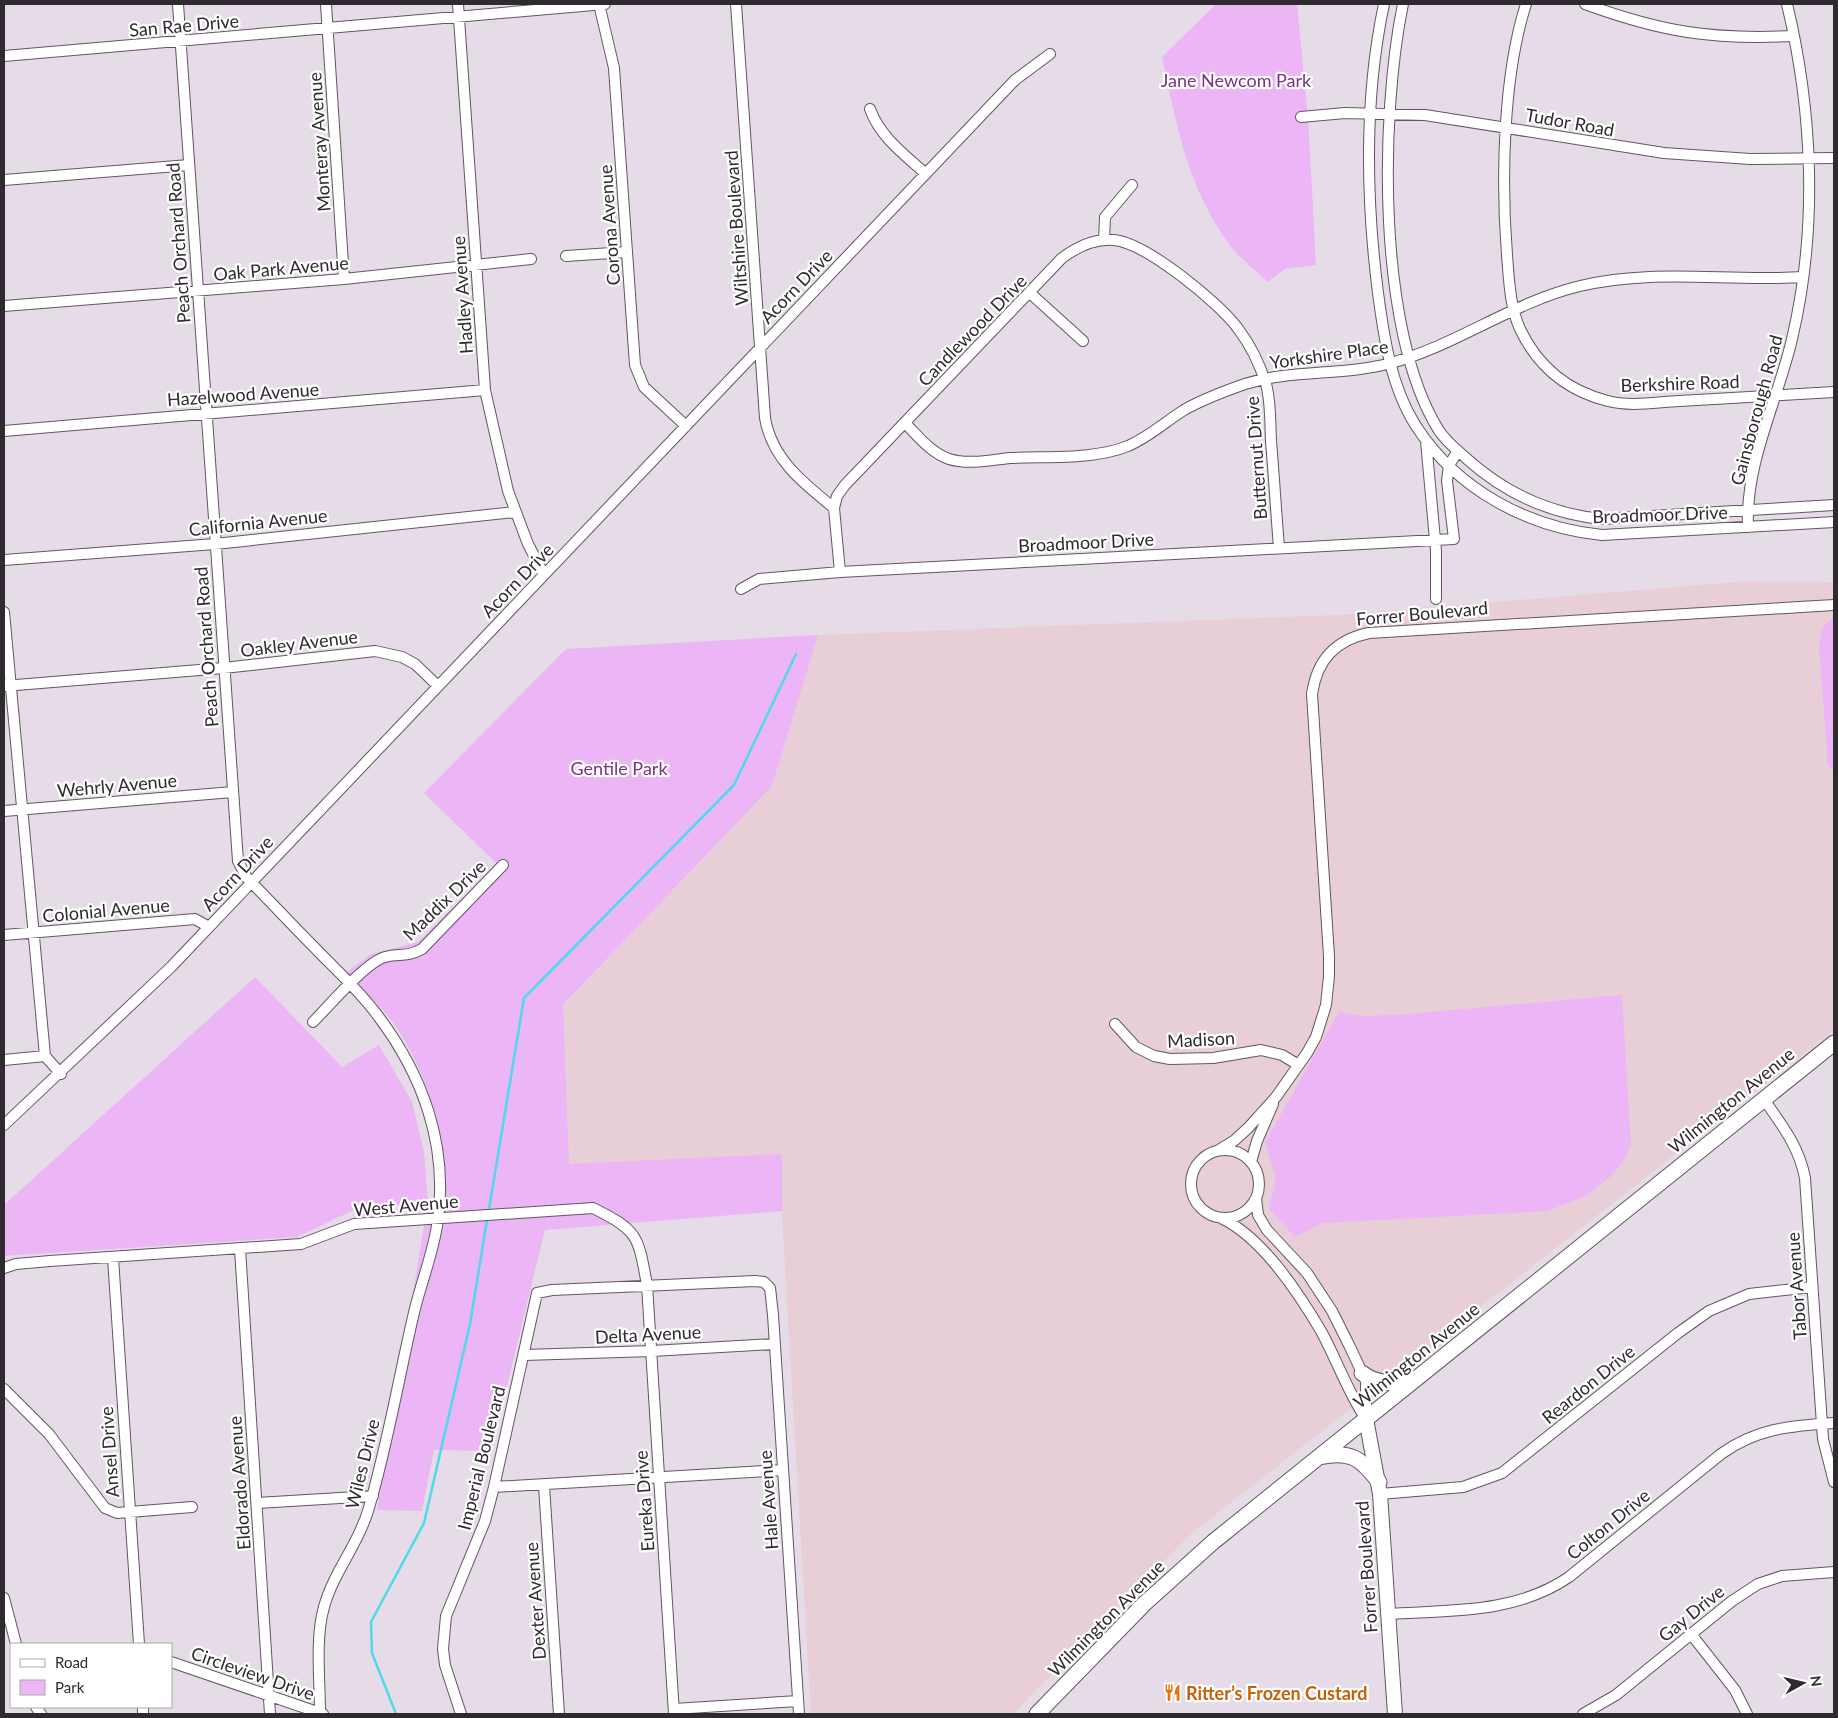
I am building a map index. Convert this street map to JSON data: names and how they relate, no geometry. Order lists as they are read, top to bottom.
{
  "streets": {
    "main road": ["Wilmington Avenue"],
    "street": [
      "San Rae Drive",
      "Tudor Road",
      "Monteray Avenue",
      "Corona Avenue",
      "Wiltshire Boulevard",
      "Peach Orchard Road",
      "Oak Park Avenue",
      "Acorn Drive",
      "Hadley Avenue",
      "Candlewood Drive",
      "Yorkshire Place",
      "Berkshire Road",
      "Hazelwood Avenue",
      "Gainsborough Road",
      "Butternut Drive",
      "Broadmoor Drive",
      "California Avenue",
      "Forrer Boulevard",
      "Oakley Avenue",
      "Wehrly Avenue",
      "Maddix Drive",
      "Colonial Avenue",
      "Madison",
      "West Avenue",
      "Tabor Avenue",
      "Delta Avenue",
      "Reardon Drive",
      "Ansel Drive",
      "Imperial Boulevard",
      "Wiles Drive",
      "Eldorado Avenue",
      "Hale Avenue",
      "Eureka Drive",
      "Colton Drive",
      "Dexter Avenue",
      "Gay Drive",
      "Circleview Drive"
    ]
  },
  "crossings": [
    ["San Rae Drive", "Monteray Avenue"],
    ["San Rae Drive", "Corona Avenue"],
    ["San Rae Drive", "Peach Orchard Road"],
    ["San Rae Drive", "Hadley Avenue"],
    ["Tudor Road", "Berkshire Road"],
    ["Tudor Road", "Gainsborough Road"],
    ["Tudor Road", "Broadmoor Drive"],
    ["Monteray Avenue", "Oak Park Avenue"],
    ["Corona Avenue", "Acorn Drive"],
    ["Wiltshire Boulevard", "Acorn Drive"],
    ["Wiltshire Boulevard", "Candlewood Drive"],
    ["Peach Orchard Road", "Oak Park Avenue"],
    ["Peach Orchard Road", "Acorn Drive"],
    ["Peach Orchard Road", "Hazelwood Avenue"],
    ["Peach Orchard Road", "California Avenue"],
    ["Peach Orchard Road", "Oakley Avenue"],
    ["Peach Orchard Road", "Wehrly Avenue"],
    ["Peach Orchard Road", "Maddix Drive"],
    ["Peach Orchard Road", "West Avenue"],
    ["Peach Orchard Road", "Wiles Drive"],
    ["Oak Park Avenue", "Hadley Avenue"],
    ["Acorn Drive", "Hadley Avenue"],
    ["Acorn Drive", "Oakley Avenue"],
    ["Acorn Drive", "Colonial Avenue"],
    ["Hadley Avenue", "Hazelwood Avenue"],
    ["Hadley Avenue", "California Avenue"],
    ["Candlewood Drive", "Yorkshire Place"],
    ["Candlewood Drive", "Butternut Drive"],
    ["Yorkshire Place", "Berkshire Road"],
    ["Yorkshire Place", "Gainsborough Road"],
    ["Yorkshire Place", "Butternut Drive"],
    ["Yorkshire Place", "Broadmoor Drive"],
    ["Berkshire Road", "Gainsborough Road"],
    ["Gainsborough Road", "Broadmoor Drive"],
    ["Butternut Drive", "Broadmoor Drive"],
    ["Forrer Boulevard", "Madison"],
    ["Forrer Boulevard", "Wilmington Avenue"],
    ["Forrer Boulevard", "Reardon Drive"],
    ["Forrer Boulevard", "Colton Drive"],
    ["Wilmington Avenue", "Tabor Avenue"],
    ["West Avenue", "Ansel Drive"],
    ["West Avenue", "Imperial Boulevard"],
    ["West Avenue", "Wiles Drive"],
    ["West Avenue", "Eldorado Avenue"],
    ["West Avenue", "Hale Avenue"],
    ["West Avenue", "Eureka Drive"],
    ["Tabor Avenue", "Reardon Drive"],
    ["Tabor Avenue", "Colton Drive"],
    ["Delta Avenue", "Imperial Boulevard"],
    ["Delta Avenue", "Hale Avenue"],
    ["Delta Avenue", "Eureka Drive"],
    ["Imperial Boulevard", "Hale Avenue"],
    ["Imperial Boulevard", "Eureka Drive"],
    ["Wiles Drive", "Circleview Drive"],
    ["Eldorado Avenue", "Circleview Drive"],
    ["Hale Avenue", "Eureka Drive"]
  ],
  "parks": ["Jane Newcom Park", "Gentile Park"],
  "places": {
    "restaurant": ["Ritter’s Frozen Custard"]
  },
  "legend": ["Road", "Park"],
  "north": "right"
}
